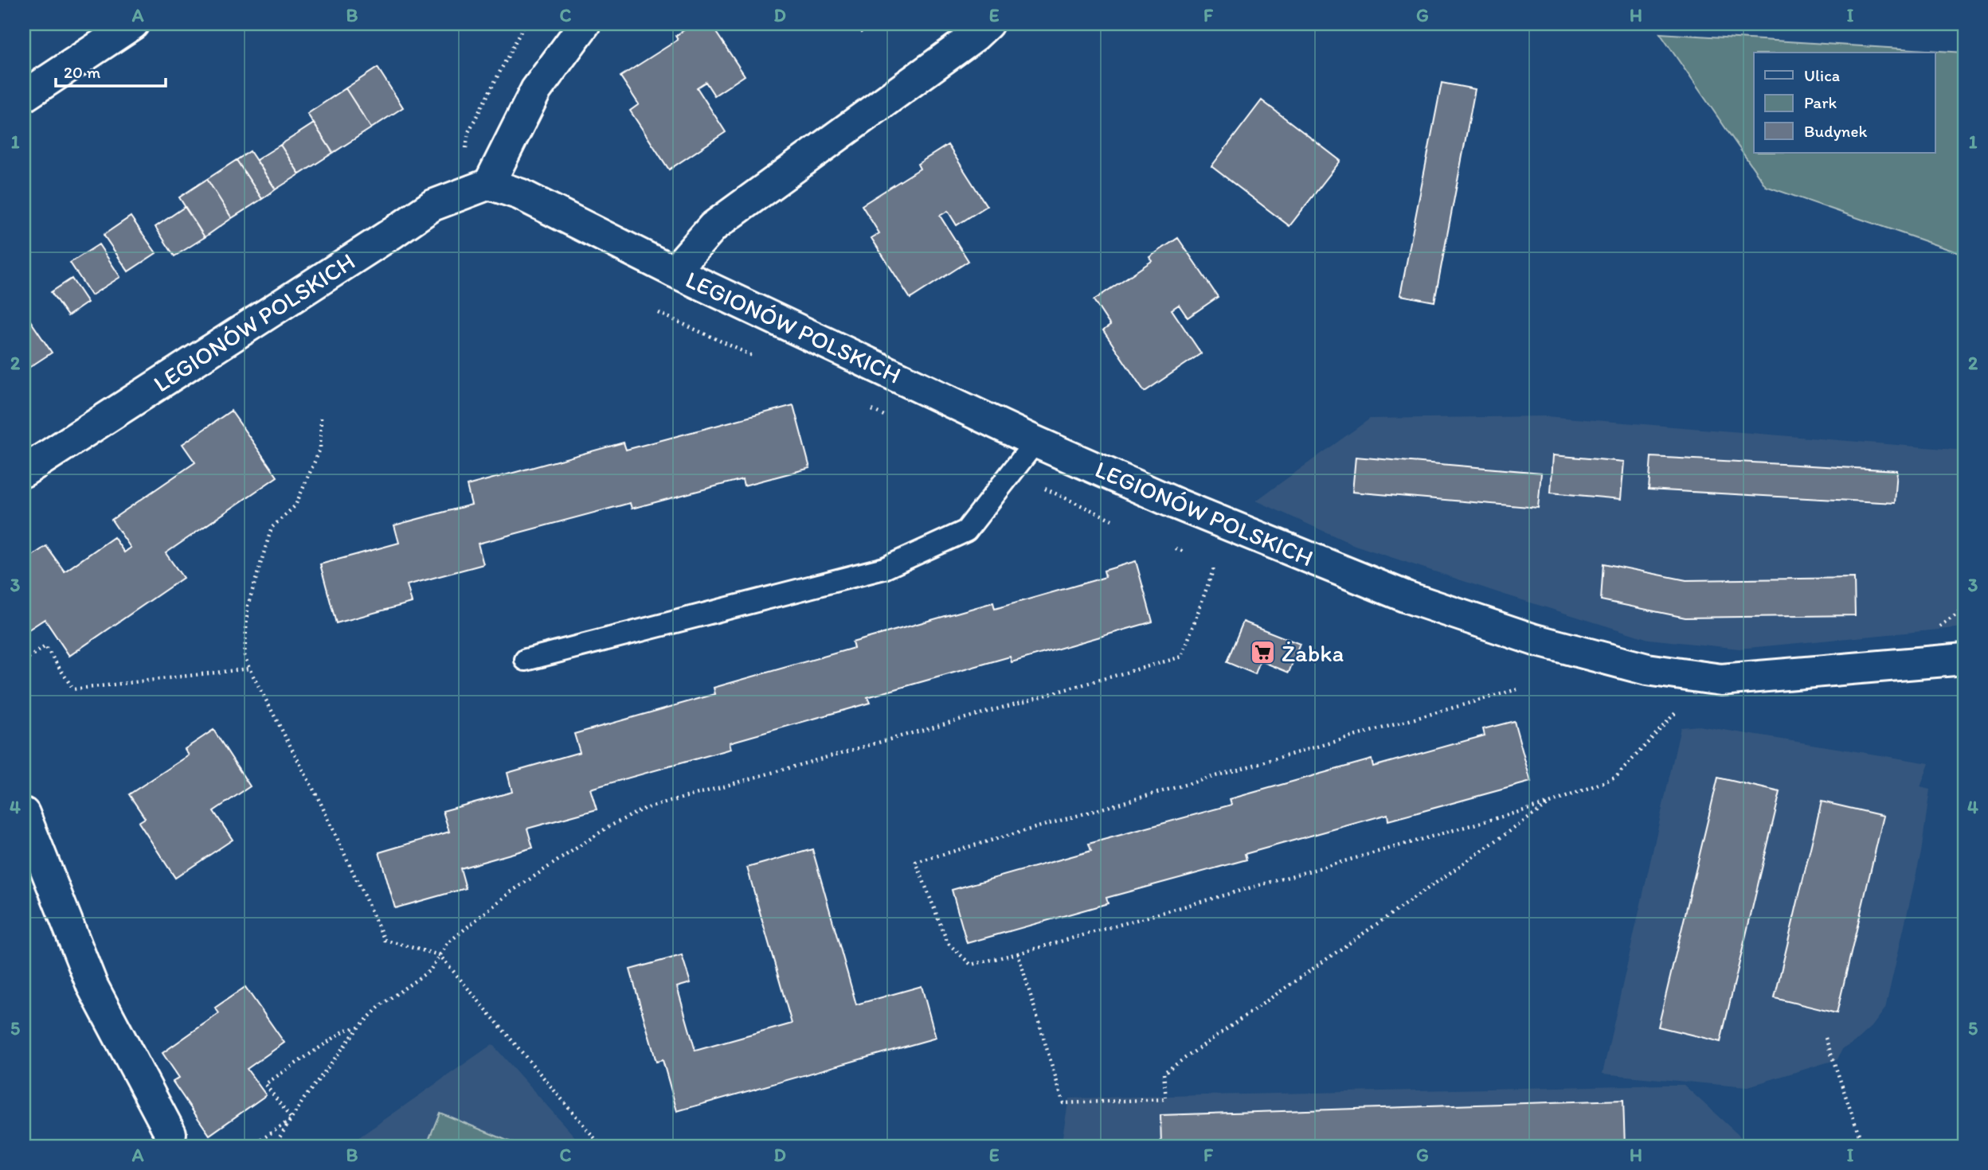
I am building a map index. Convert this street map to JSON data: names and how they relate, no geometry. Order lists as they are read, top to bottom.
{
  "streets": {
    "street": ["LEGIONÓW POLSKICH"]
  },
  "places": {
    "supermarket": ["Żabka"]
  },
  "legend": ["Ulica", "Park", "Budynek"],
  "scale_bar": "20 m",
  "grid": {
    "columns": [
      "A",
      "B",
      "C",
      "D",
      "E",
      "F",
      "G",
      "H",
      "I"
    ],
    "rows": [
      "1",
      "2",
      "3",
      "4",
      "5"
    ]
  }
}
